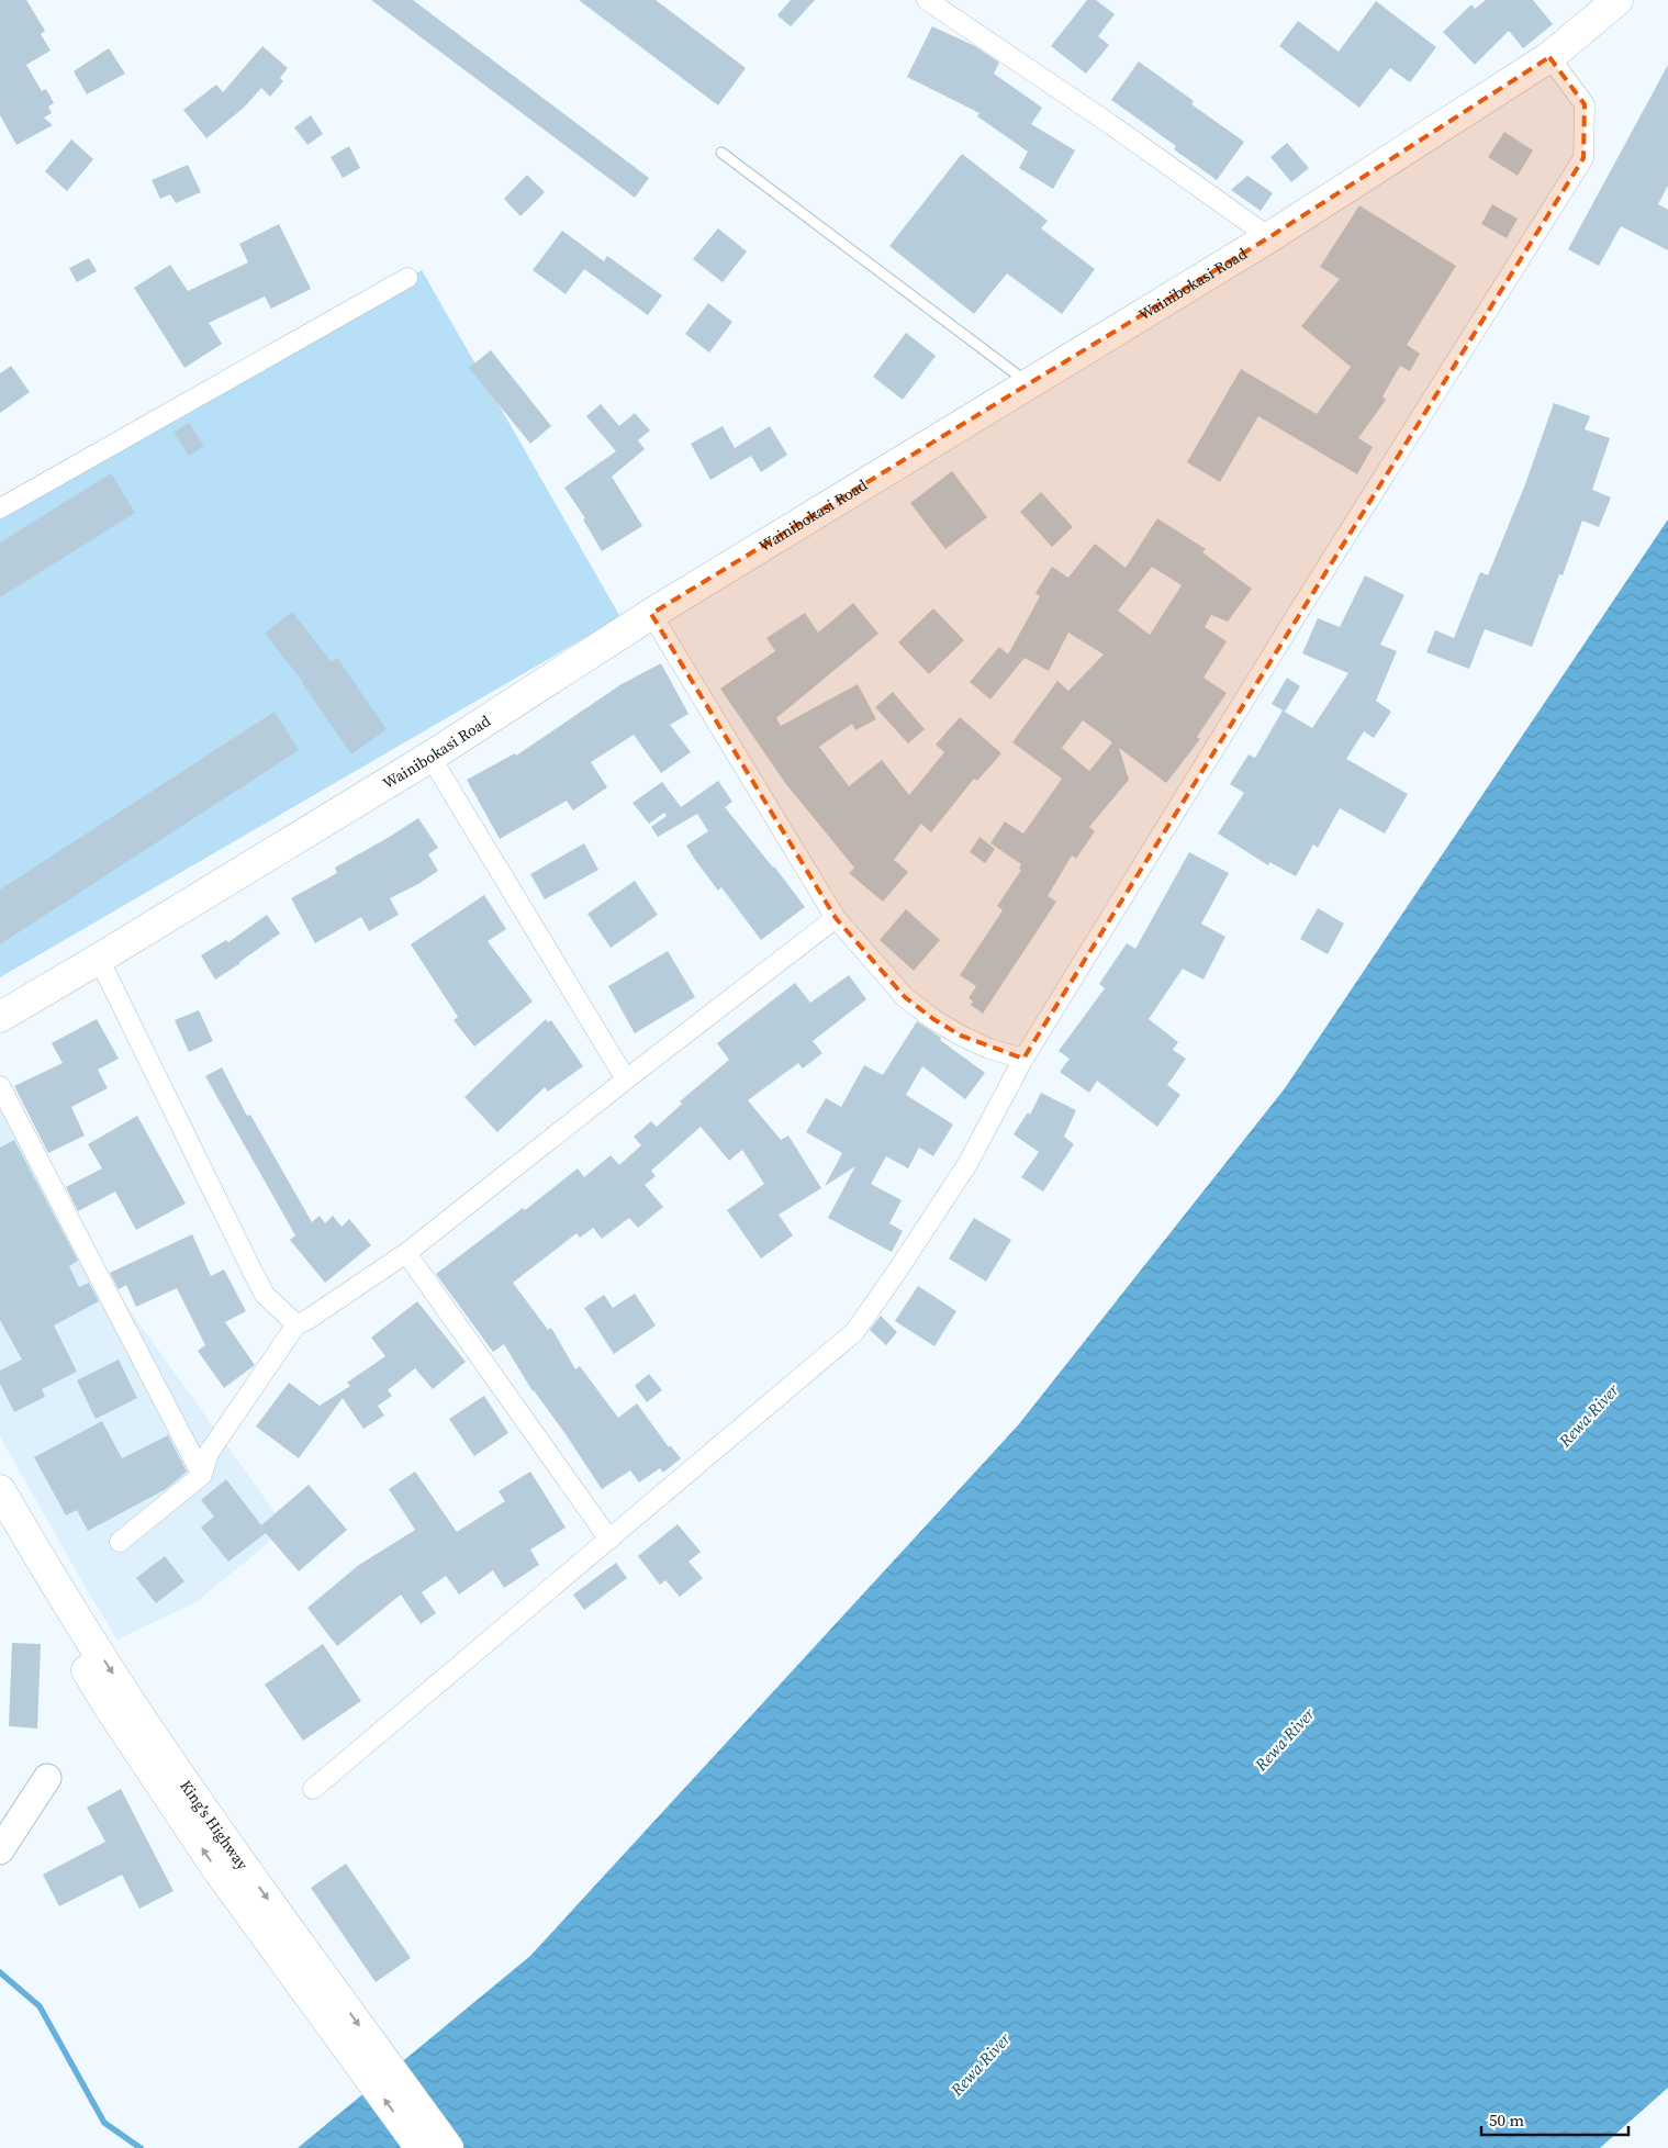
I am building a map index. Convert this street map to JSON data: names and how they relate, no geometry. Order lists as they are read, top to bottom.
{
  "streets": {
    "main road": ["Wainibokasi Road", "King's Highway"]
  },
  "water": ["Rewa River"],
  "scale_bar": "50 m"
}
